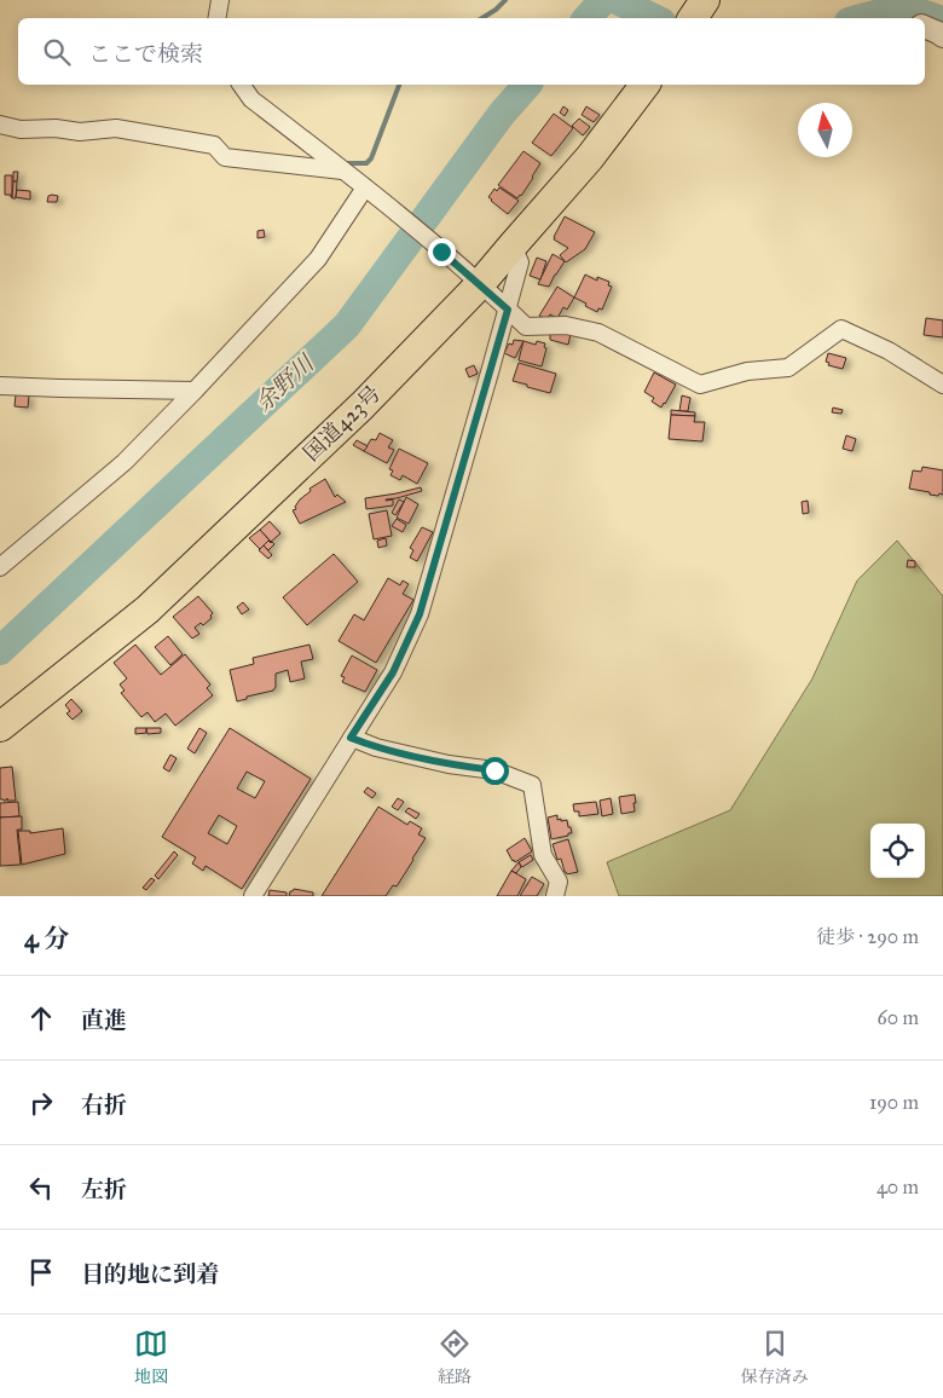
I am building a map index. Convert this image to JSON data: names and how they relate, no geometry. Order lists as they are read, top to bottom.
{
  "streets": {
    "highway": ["国道423号"]
  },
  "water": ["余野川"],
  "north": "top",
  "page": {
    "search": "ここで検索",
    "heading": ["4 分", "徒歩 · 290 m"],
    "list": [
      ["直進", "60 m"],
      ["右折", "190 m"],
      ["左折", "40 m"],
      "目的地に到着"
    ],
    "nav": ["地図", "経路", "保存済み"]
  }
}
